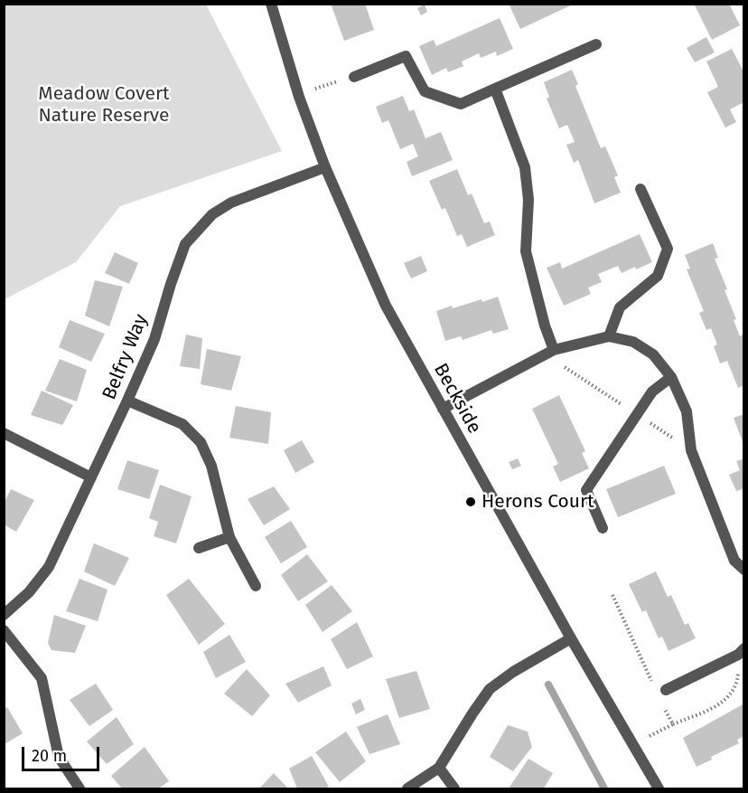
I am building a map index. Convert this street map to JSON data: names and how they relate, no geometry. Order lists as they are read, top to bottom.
{
  "streets": {
    "street": ["Belfry Way", "Beckside"]
  },
  "crossings": [
    ["Belfry Way", "Beckside"]
  ],
  "parks": ["Meadow Covert Nature Reserve"],
  "places": ["Herons Court"],
  "scale_bar": "20 m"
}
